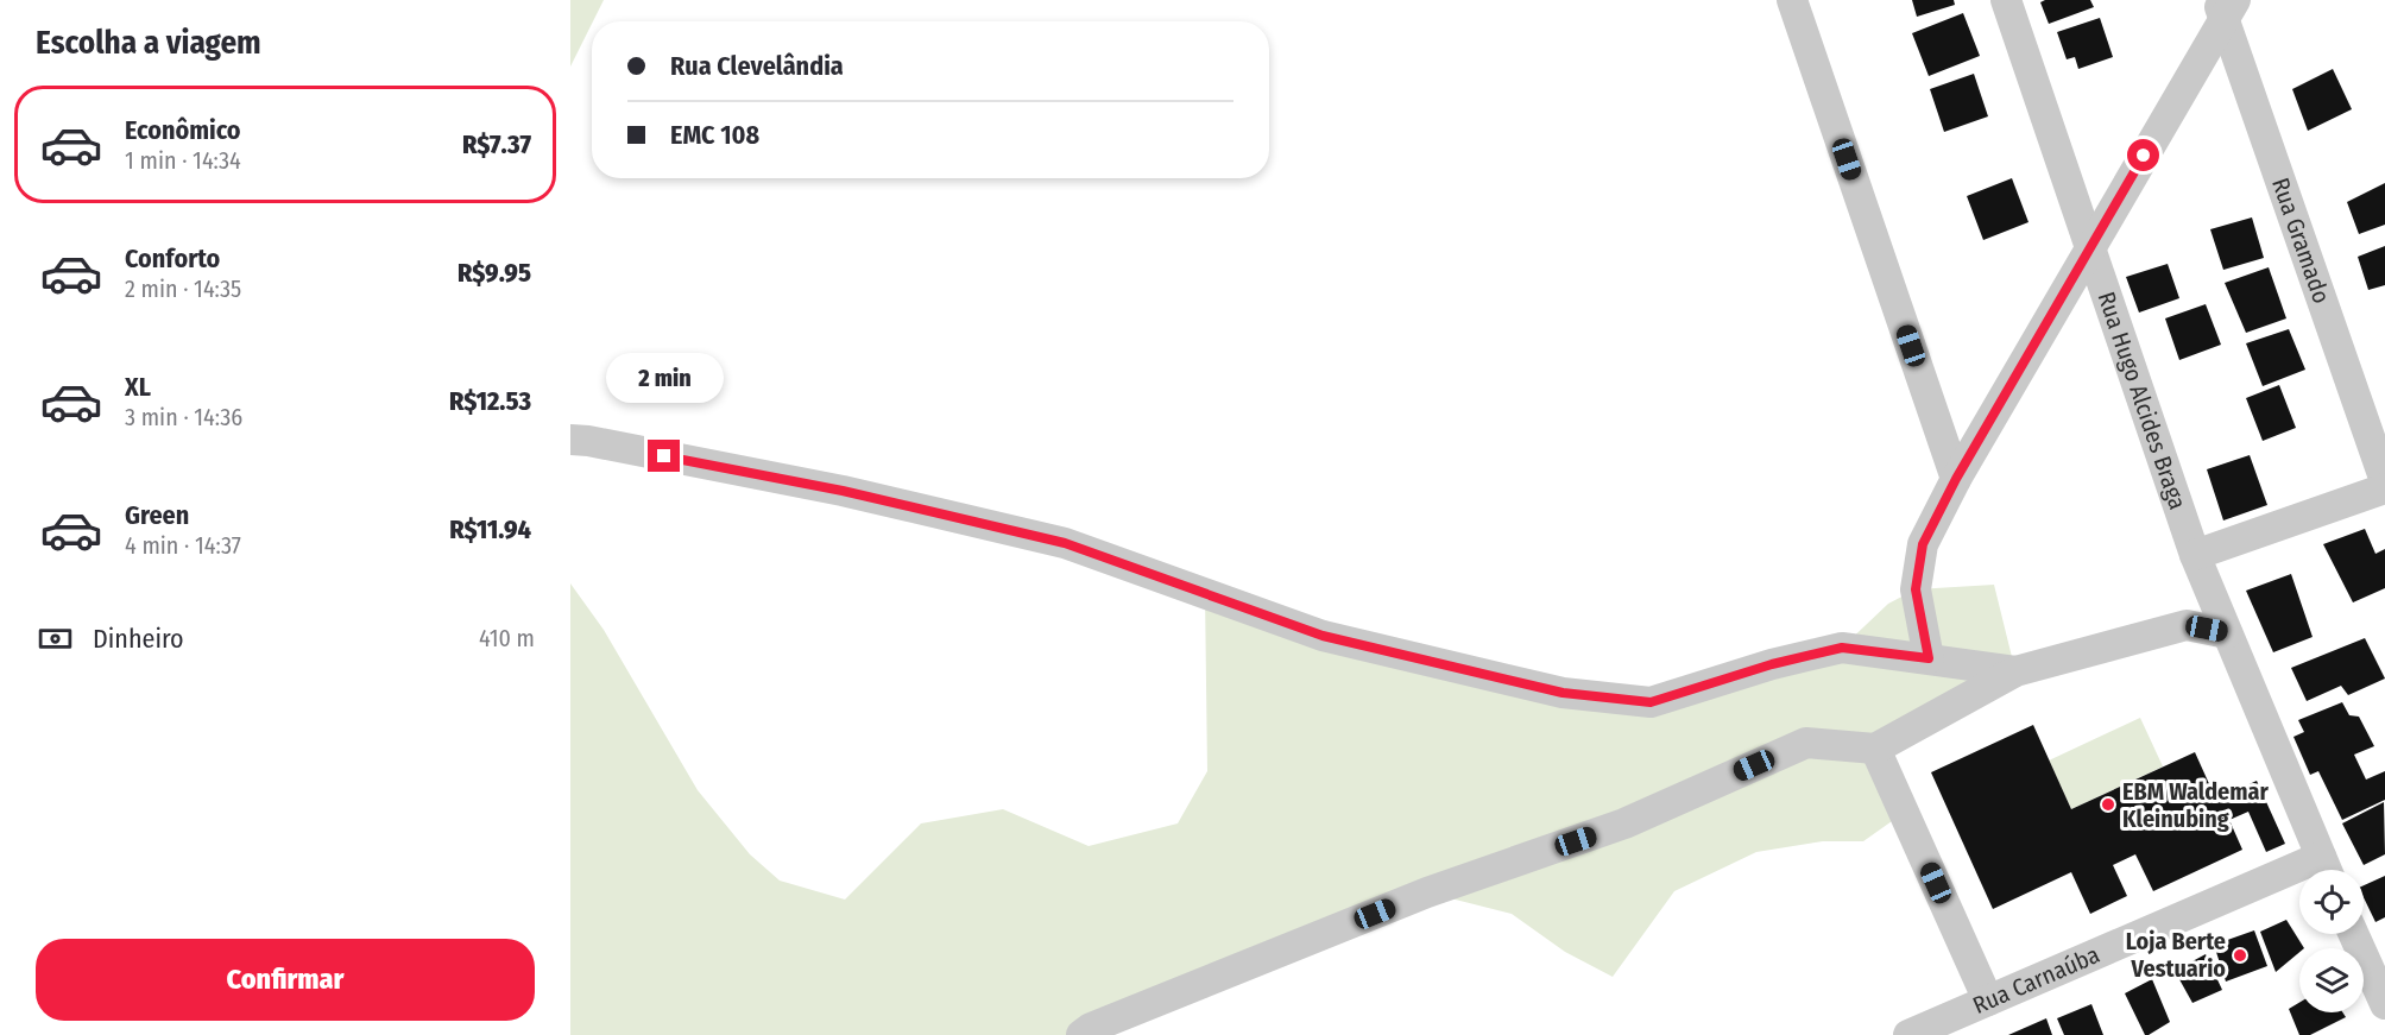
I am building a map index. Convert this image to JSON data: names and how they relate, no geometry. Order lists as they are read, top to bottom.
{
  "streets": {
    "street": ["Rua Gramado", "Rua Hugo Alcides Braga", "Rua Carnaúba"]
  },
  "places": ["EBM Waldemar Kleinubing", "Loja Berte Vestuario"],
  "page": {
    "heading": "Escolha a viagem",
    "banner": ["Rua Clevelândia", "EMC 108"],
    "list": [
      {
        "name": "Econômico",
        "note": "1 min · 14:34",
        "value": "R$7.37"
      },
      {
        "name": "Conforto",
        "note": "2 min · 14:35",
        "value": "R$9.95"
      },
      {
        "name": "XL",
        "note": "3 min · 14:36",
        "value": "R$12.53"
      },
      {
        "name": "Green",
        "note": "4 min · 14:37",
        "value": "R$11.94"
      }
    ],
    "bubble": "2 min",
    "pay": ["Dinheiro", "410 m"],
    "buttons": "Confirmar"
  }
}
